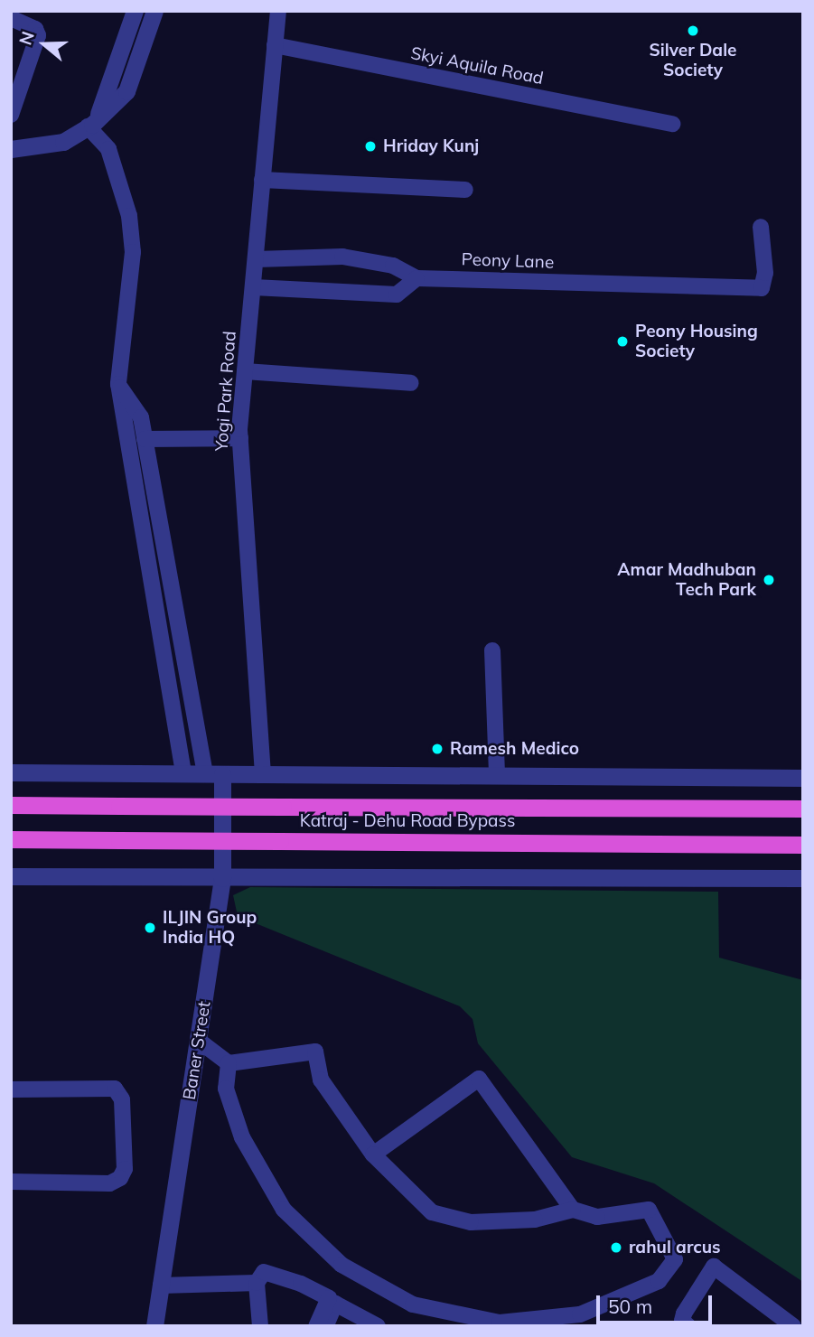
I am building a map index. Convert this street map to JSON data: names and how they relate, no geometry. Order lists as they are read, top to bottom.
{
  "streets": {
    "highway": ["Katraj - Dehu Road Bypass"],
    "street": [
      "Skyi Aquila Road",
      "Peony Lane",
      "Yogi Park Road",
      "Baner Street"
    ]
  },
  "crossings": [
    ["Skyi Aquila Road", "Yogi Park Road"],
    ["Peony Lane", "Yogi Park Road"]
  ],
  "places": [
    "Silver Dale Society",
    "Hriday Kunj",
    "Peony Housing Society",
    "Amar Madhuban Tech Park",
    "Ramesh Medico",
    "ILJIN Group India HQ",
    "rahul arcus"
  ],
  "scale_bar": "50 m",
  "north": "left"
}
